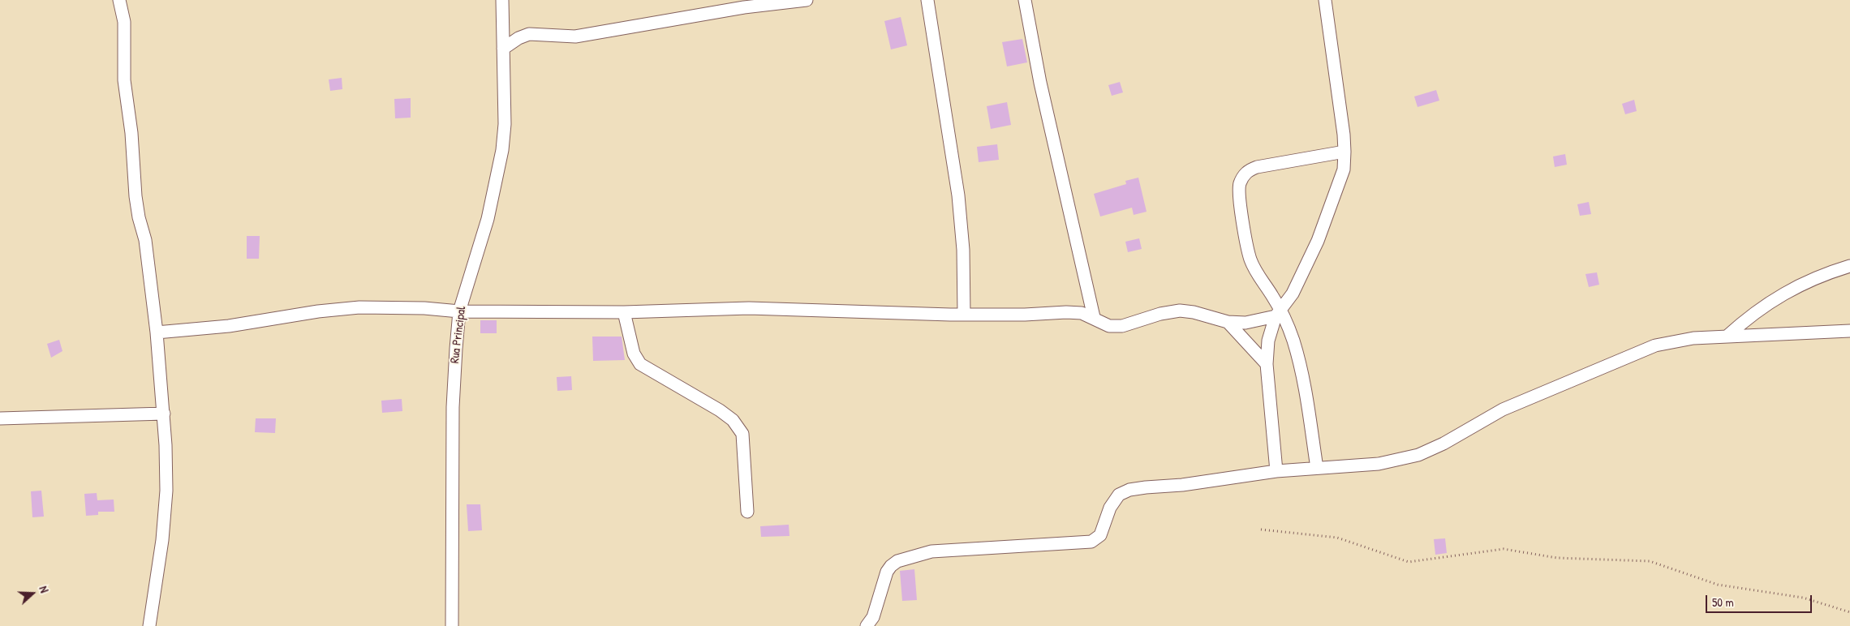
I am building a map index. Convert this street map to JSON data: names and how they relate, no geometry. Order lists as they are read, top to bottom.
{
  "streets": {
    "street": ["Rua Principal"]
  },
  "scale_bar": "50 m",
  "north": "right"
}
